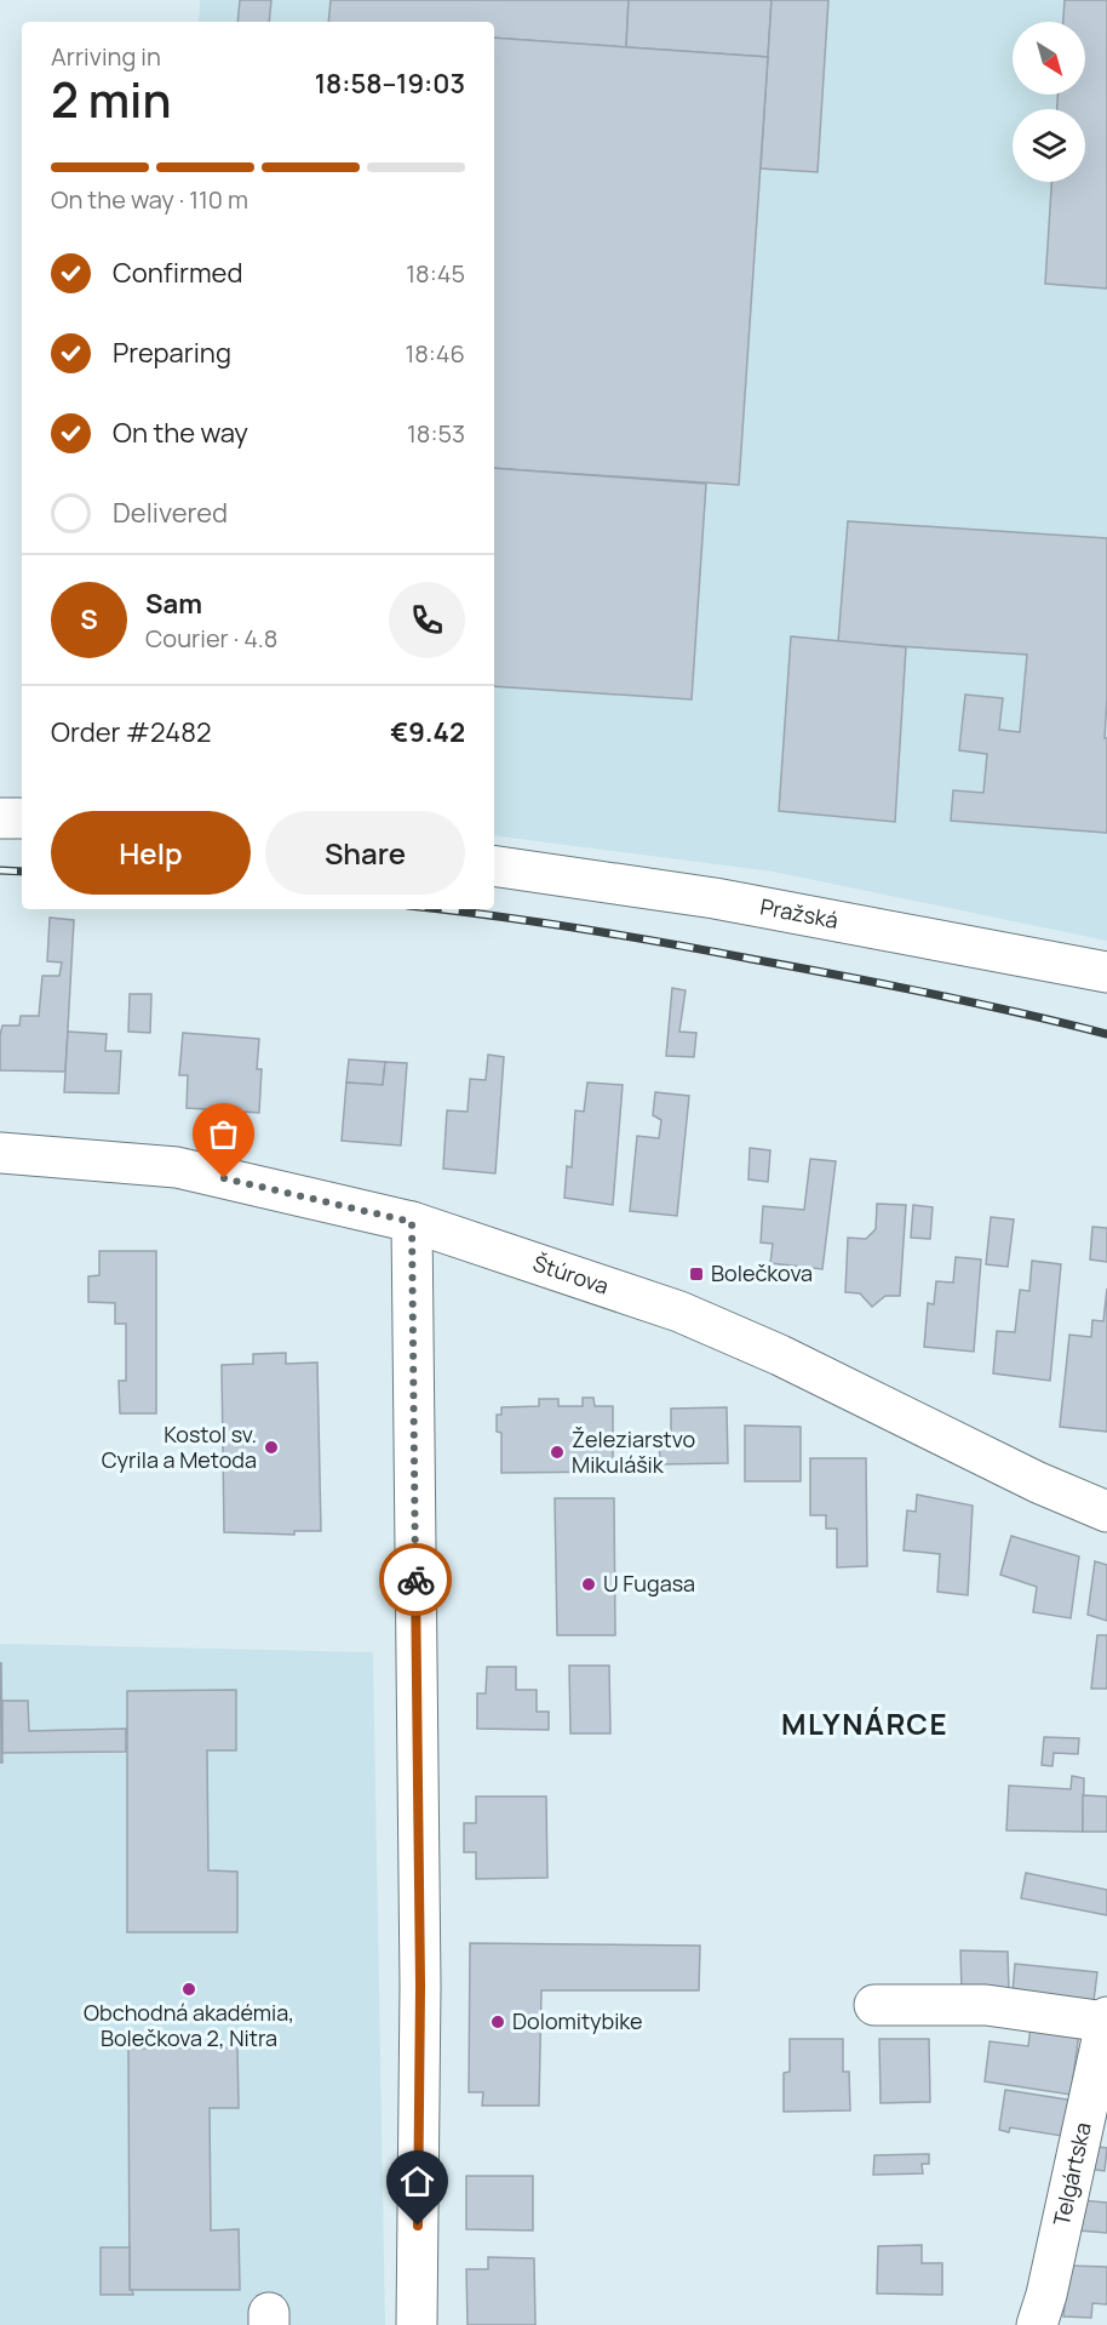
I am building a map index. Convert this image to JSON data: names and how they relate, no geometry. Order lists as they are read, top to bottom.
{
  "streets": {
    "street": ["Pražská", "Štúrova", "Telgártska"]
  },
  "districts": ["MLYNÁRCE"],
  "places": {
    "transit": ["Bolečkova"],
    "other": [
      "Kostol sv. Cyrila a Metoda",
      "Železiarstvo Mikulášik",
      "U Fugasa",
      "Obchodná akadémia, Bolečkova 2, Nitra",
      "Dolomitybike"
    ]
  },
  "north": "bottom right",
  "page": {
    "heading": ["2 min", "Arriving in", "18:58–19:03"],
    "panel": [
      "Sam",
      "Courier · 4.8",
      "Order #2482",
      "€9.42"
    ],
    "bar": "On the way · 110 m",
    "list": [
      ["Confirmed", "18:45"],
      ["Preparing", "18:46"],
      ["On the way", "18:53"],
      "Delivered"
    ],
    "round": "S",
    "buttons": ["Help", "Share"]
  }
}
